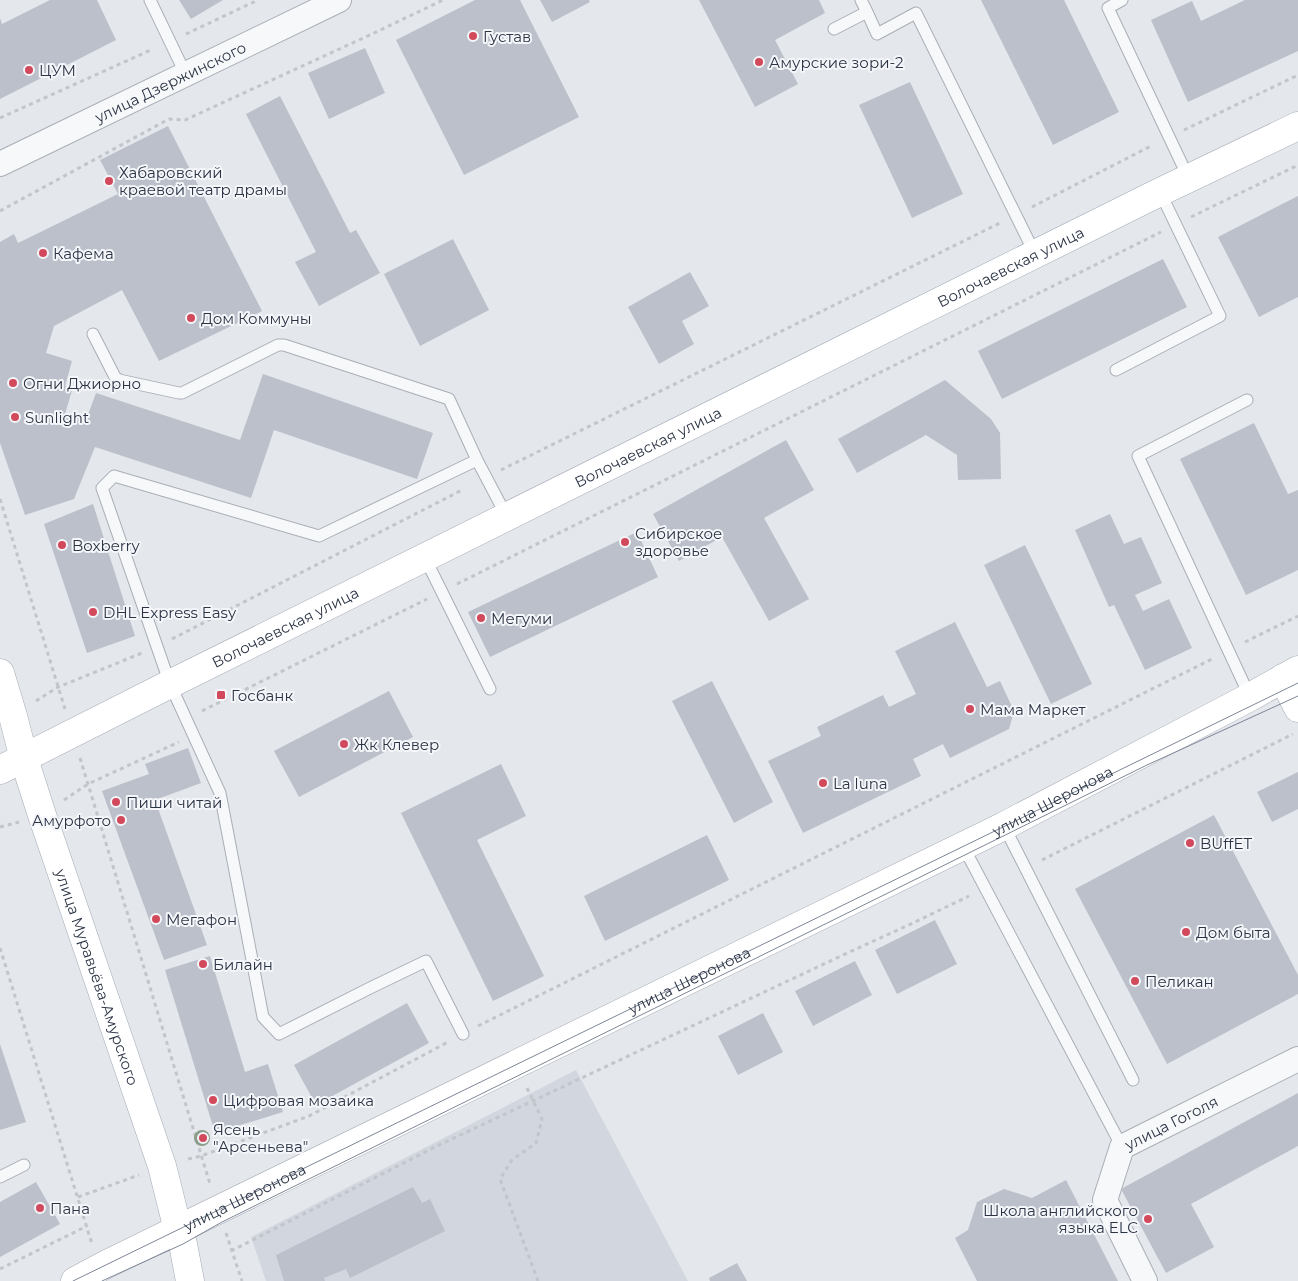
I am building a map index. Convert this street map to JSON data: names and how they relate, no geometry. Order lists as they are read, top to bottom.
{
  "streets": {
    "main road": ["Волочаевская улица", "улица Шеронова", "улица Муравьёва-Амурского"],
    "street": ["улица Дзержинского", "улица Гоголя"]
  },
  "crossings": [
    ["Волочаевская улица", "улица Муравьёва-Амурского"],
    ["улица Шеронова", "улица Муравьёва-Амурского"]
  ],
  "places": {
    "other": [
      "Густав",
      "Амурские зори-2",
      "ЦУМ",
      "Хабаровский краевой театр драмы",
      "Кафема",
      "Дом Коммуны",
      "Огни Джиорно",
      "Sunlight",
      "Сибирское здоровье",
      "Boxberry",
      "DHL Express Easy",
      "Мегуми",
      "Мама Маркет",
      "Жк Клевер",
      "La luna",
      "Пиши читай",
      "Амурфото",
      "BUffET",
      "Мегафон",
      "Дом быта",
      "Билайн",
      "Пеликан",
      "Цифровая мозаика",
      "Ясень \"Арсеньева\"",
      "Пана",
      "Школа английского языка ELC"
    ],
    "transit": ["Госбанк"]
  }
}
